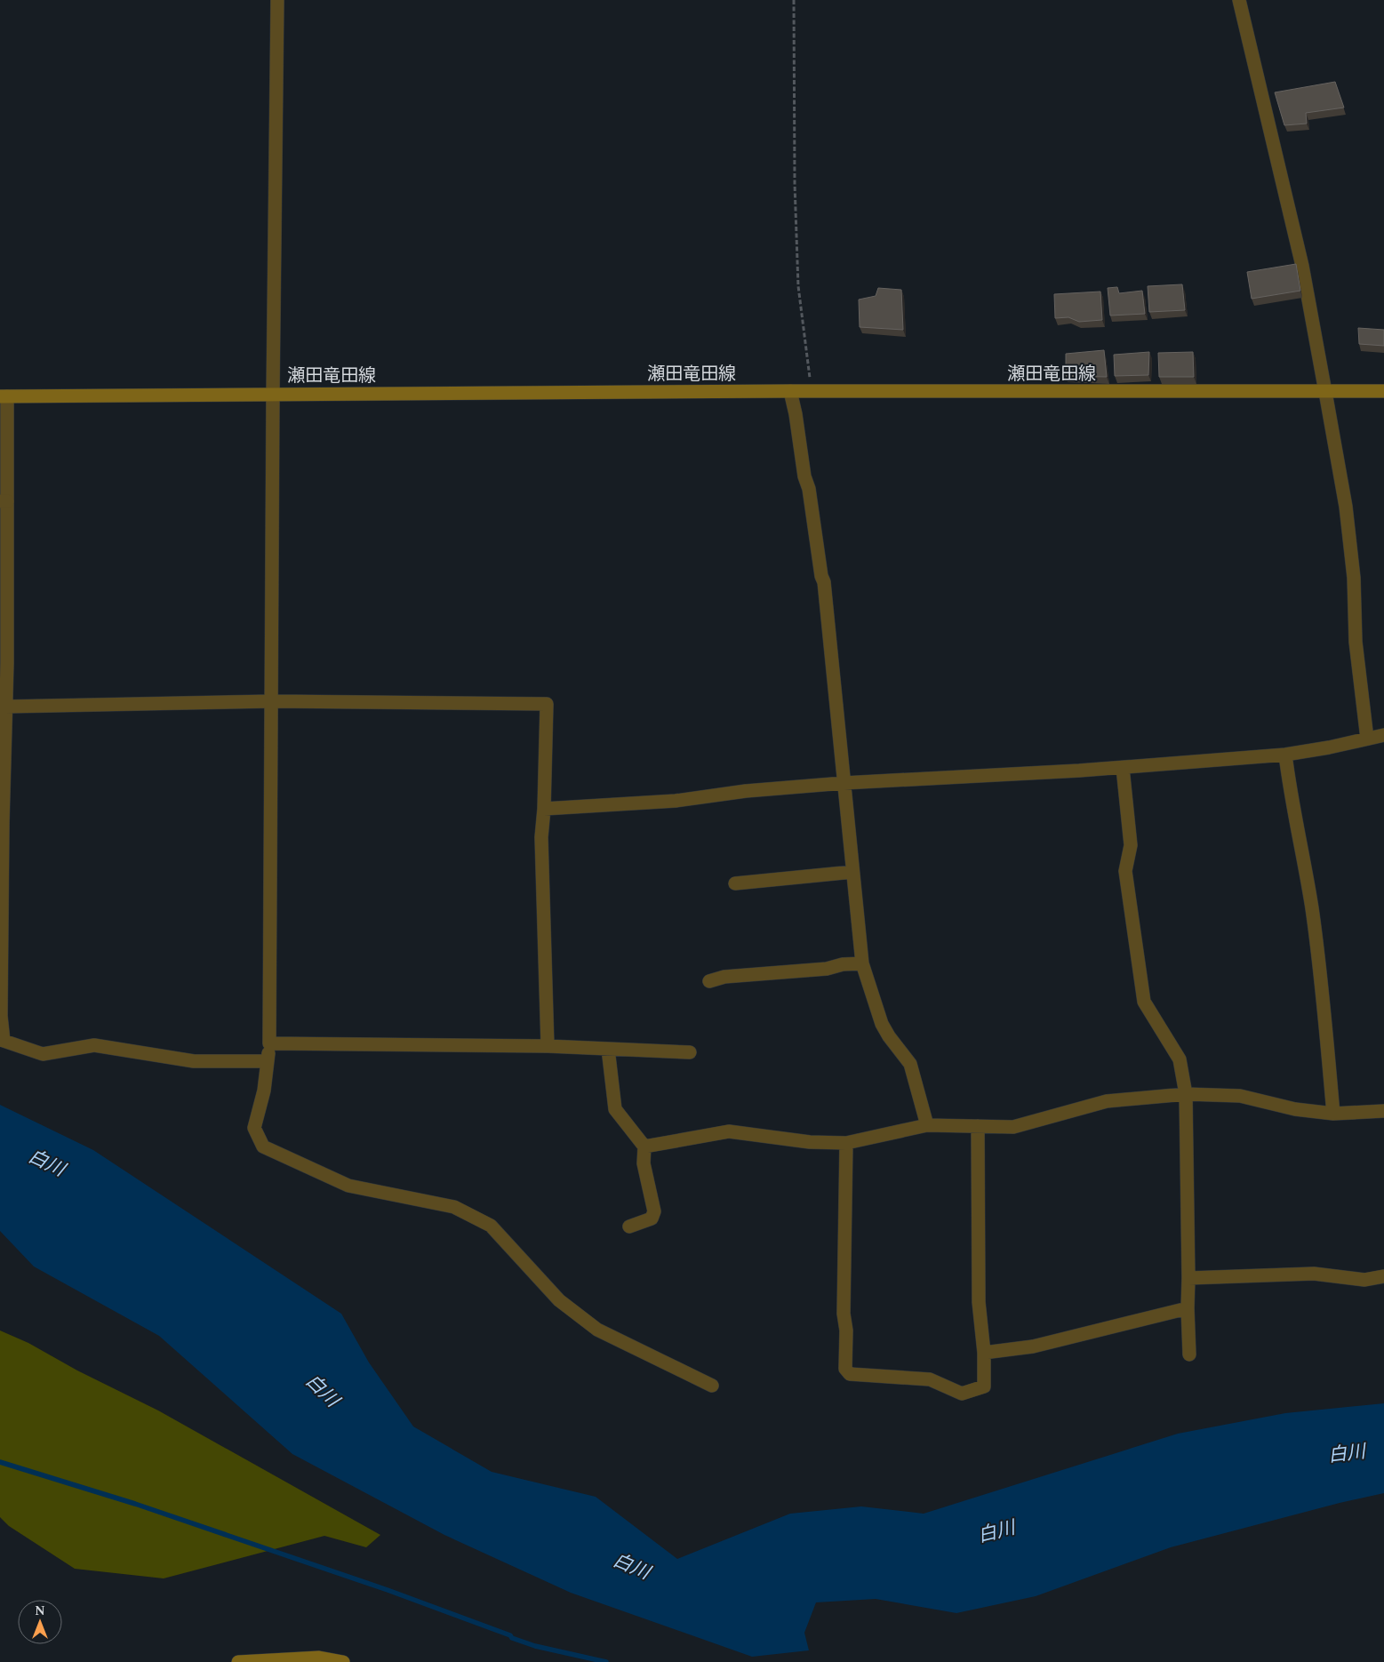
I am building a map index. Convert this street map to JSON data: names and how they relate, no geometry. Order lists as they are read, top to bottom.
{
  "streets": {
    "main road": ["瀬田竜田線"]
  },
  "water": ["白川"],
  "north": "top"
}
